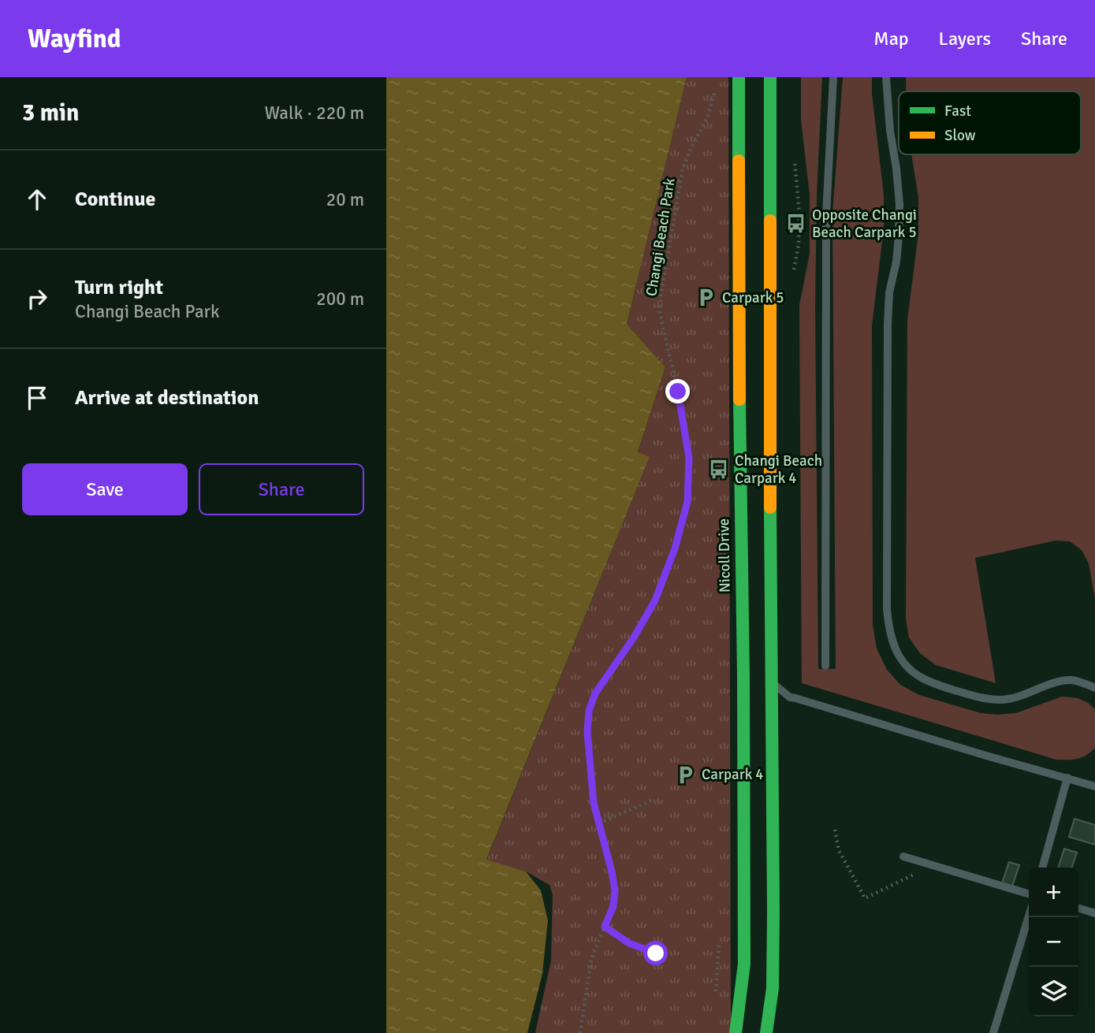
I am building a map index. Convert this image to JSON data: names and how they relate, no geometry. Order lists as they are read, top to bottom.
{
  "streets": {
    "main road": ["Nicoll Drive"],
    "path": ["Changi Beach Park"]
  },
  "places": {
    "bus stop": ["Opposite Changi Beach Carpark 5", "Changi Beach Carpark 4"],
    "parking": ["Carpark 5", "Carpark 4"]
  },
  "legend": ["Fast", "Slow"],
  "page": {
    "header": "Wayfind",
    "nav": ["Map", "Layers", "Share"],
    "heading": ["3 min", "Walk · 220 m"],
    "list": [
      ["Continue", "20 m"],
      ["Turn right", "Changi Beach Park", "200 m"],
      "Arrive at destination"
    ],
    "buttons": ["Save", "Share"],
    "map_buttons": ["+", "−"]
  }
}
